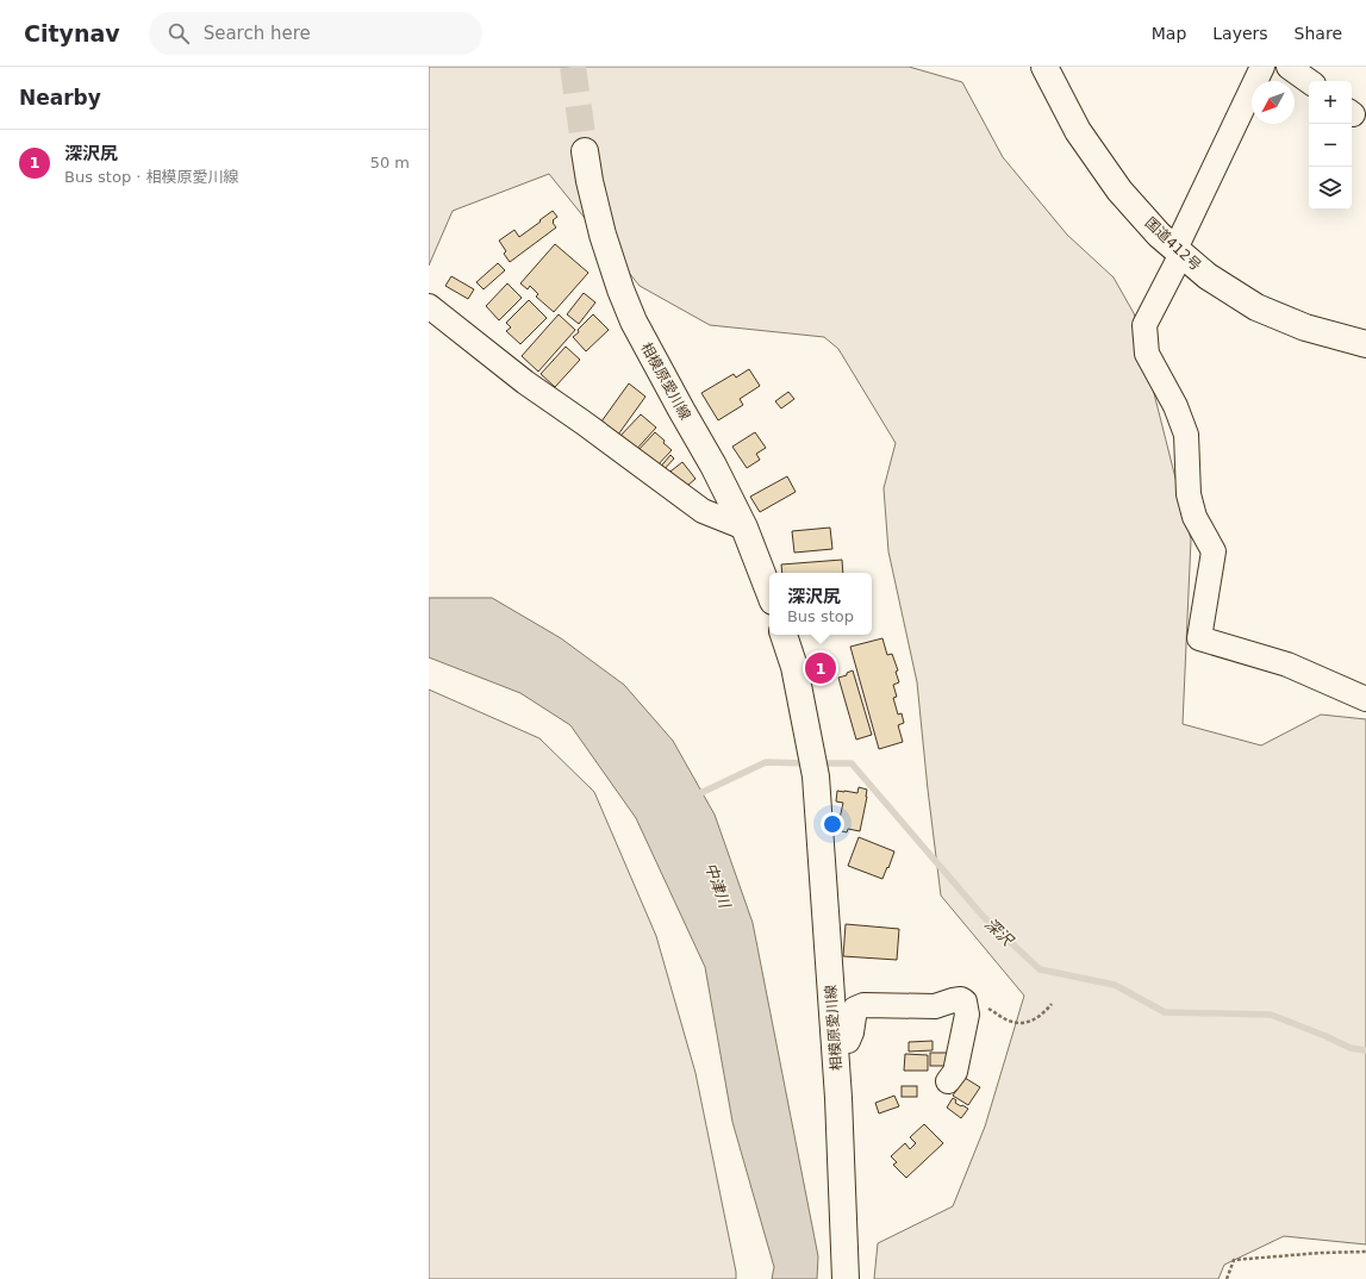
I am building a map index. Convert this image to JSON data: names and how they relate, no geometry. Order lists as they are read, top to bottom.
{
  "streets": {
    "main road": ["国道412号", "相模原愛川線"]
  },
  "water": ["中津川", "深沢"],
  "north": "bottom left",
  "page": {
    "header": "Citynav",
    "search": "Search here",
    "nav": ["Map", "Layers", "Share"],
    "heading": "Nearby",
    "map_buttons": ["+", "−"],
    "list": [
      {
        "mark": "1",
        "name": "深沢尻",
        "note": "Bus stop · 相模原愛川線",
        "value": "50 m"
      }
    ],
    "popup": ["深沢尻", "Bus stop"],
    "pins": "1"
  }
}
